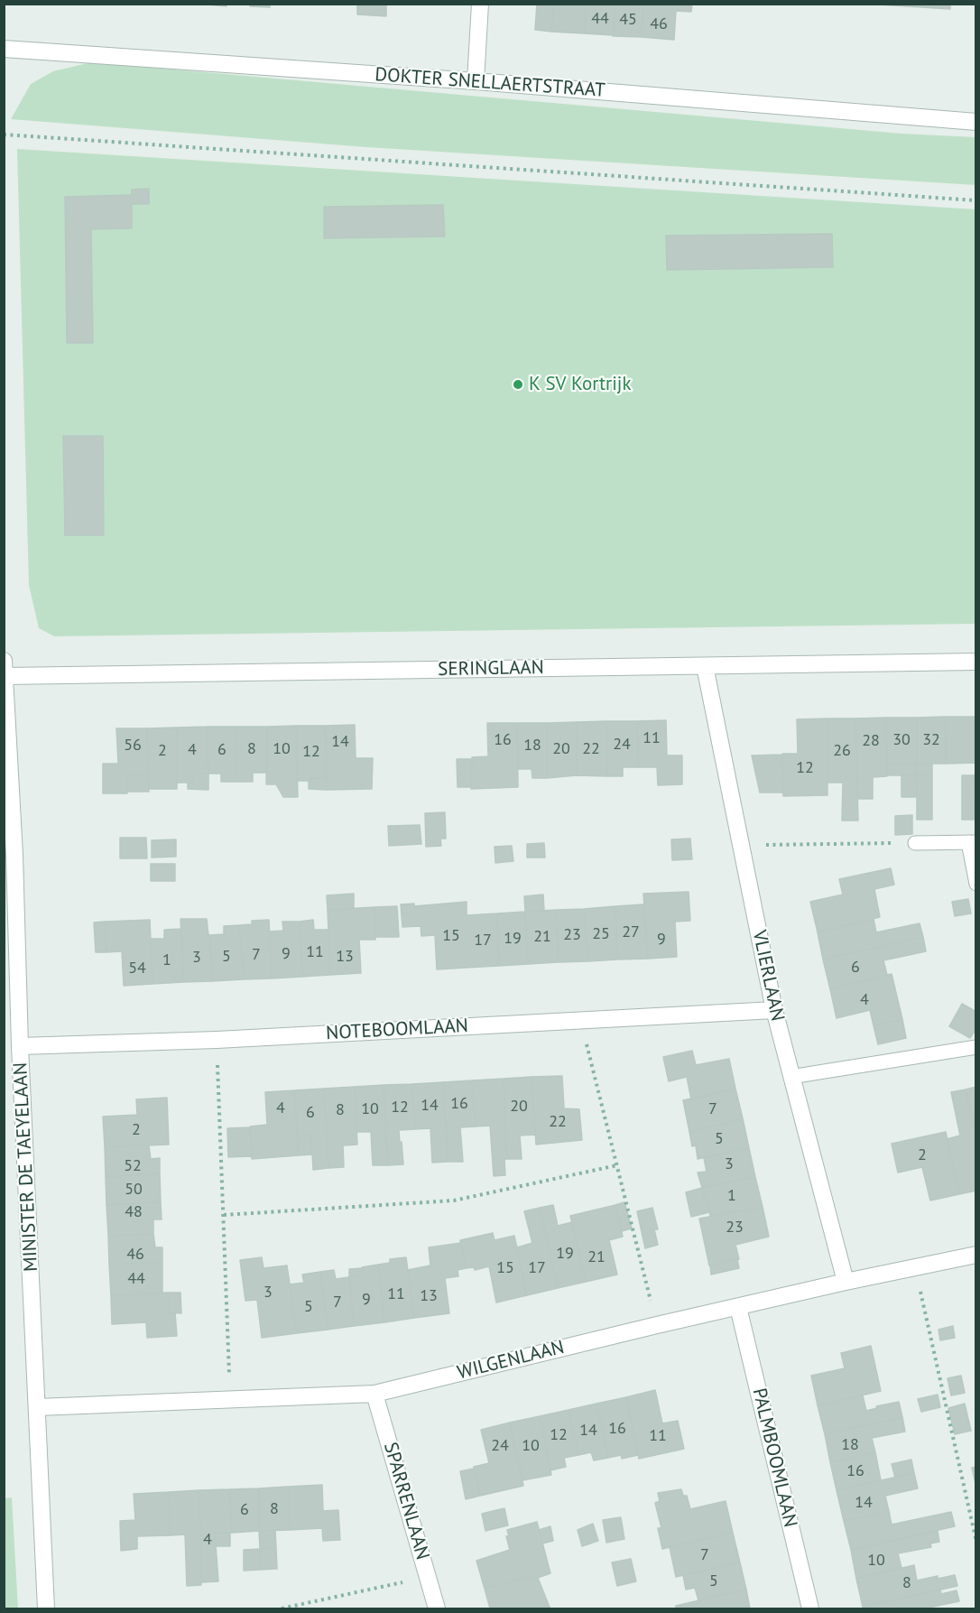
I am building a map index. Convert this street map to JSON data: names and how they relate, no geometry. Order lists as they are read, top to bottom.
{
  "streets": {
    "street": [
      "DOKTER SNELLAERTSTRAAT",
      "SERINGLAAN",
      "VLIERLAAN",
      "NOTEBOOMLAAN",
      "MINISTER DE TAEYELAAN",
      "WILGENLAAN",
      "PALMBOOMLAAN",
      "SPARRENLAAN"
    ]
  },
  "crossings": [
    ["SERINGLAAN", "VLIERLAAN"],
    ["SERINGLAAN", "MINISTER DE TAEYELAAN"],
    ["VLIERLAAN", "NOTEBOOMLAAN"],
    ["VLIERLAAN", "WILGENLAAN"],
    ["NOTEBOOMLAAN", "MINISTER DE TAEYELAAN"],
    ["MINISTER DE TAEYELAAN", "WILGENLAAN"],
    ["WILGENLAAN", "PALMBOOMLAAN"],
    ["WILGENLAAN", "SPARRENLAAN"]
  ],
  "places": ["K SV Kortrijk"],
  "house_numbers": [
    "44",
    "45",
    "46",
    "11",
    "16",
    "30",
    "32",
    "28",
    "14",
    "24",
    "56",
    "18",
    "8",
    "10",
    "20",
    "22",
    "4",
    "6",
    "2",
    "26",
    "12",
    "12",
    "27",
    "25",
    "23",
    "15",
    "21",
    "19",
    "9",
    "17",
    "11",
    "9",
    "7",
    "5",
    "13",
    "3",
    "1",
    "6",
    "54",
    "4",
    "16",
    "14",
    "20",
    "12",
    "4",
    "10",
    "7",
    "8",
    "6",
    "22",
    "2",
    "5",
    "2",
    "3",
    "52",
    "50",
    "1",
    "48",
    "23",
    "19",
    "46",
    "21",
    "15",
    "17",
    "44",
    "3",
    "11",
    "13",
    "9",
    "7",
    "5",
    "16",
    "14",
    "12",
    "11",
    "18",
    "24",
    "10",
    "16",
    "14",
    "8",
    "6",
    "4",
    "7",
    "10",
    "5",
    "8"
  ]
}
